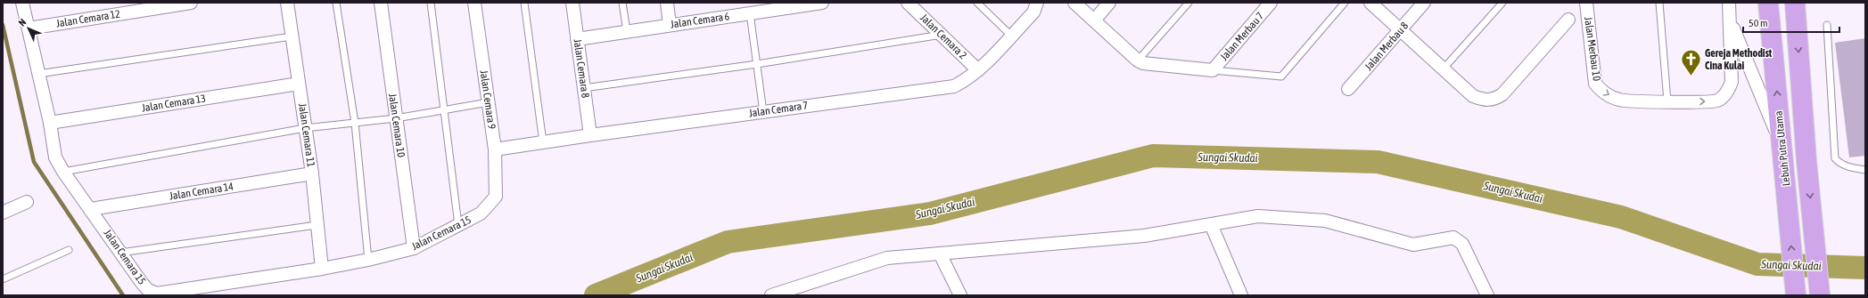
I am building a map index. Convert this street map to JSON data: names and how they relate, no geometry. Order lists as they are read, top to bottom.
{
  "streets": {
    "main road": ["Lebuh Putra Utama"],
    "street": [
      "Jalan Cemara 12",
      "Jalan Cemara 6",
      "Jalan Cemara 2",
      "Jalan Merbau 7",
      "Jalan Merbau 8",
      "Jalan Merbau 10",
      "Jalan Cemara 8",
      "Jalan Cemara 9",
      "Jalan Cemara 13",
      "Jalan Cemara 7",
      "Jalan Cemara 10",
      "Jalan Cemara 11",
      "Jalan Cemara 14",
      "Jalan Cemara 15"
    ]
  },
  "crossings": [
    ["Jalan Cemara 12", "Jalan Cemara 15"],
    ["Jalan Cemara 6", "Jalan Cemara 8"],
    ["Jalan Cemara 2", "Jalan Cemara 7"],
    ["Jalan Cemara 8", "Jalan Cemara 7"],
    ["Jalan Cemara 9", "Jalan Cemara 7"],
    ["Jalan Cemara 9", "Jalan Cemara 15"],
    ["Jalan Cemara 13", "Jalan Cemara 11"],
    ["Jalan Cemara 13", "Jalan Cemara 15"],
    ["Jalan Cemara 10", "Jalan Cemara 15"],
    ["Jalan Cemara 11", "Jalan Cemara 14"],
    ["Jalan Cemara 11", "Jalan Cemara 15"],
    ["Jalan Cemara 14", "Jalan Cemara 15"]
  ],
  "water": ["Sungai Skudai"],
  "places": {
    "church": ["Gereja Methodist Cina Kulai"]
  },
  "scale_bar": "50 m",
  "north": "top left"
}
